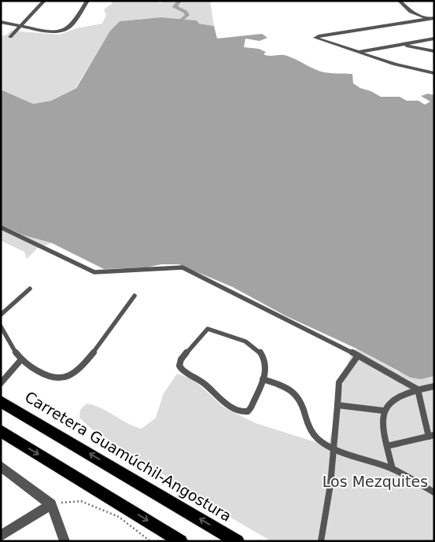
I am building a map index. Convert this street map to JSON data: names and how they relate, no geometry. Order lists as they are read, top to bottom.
{
  "streets": {
    "main road": ["Carretera Guamúchil-Angostura"]
  },
  "parks": ["Los Mezquites"]
}
